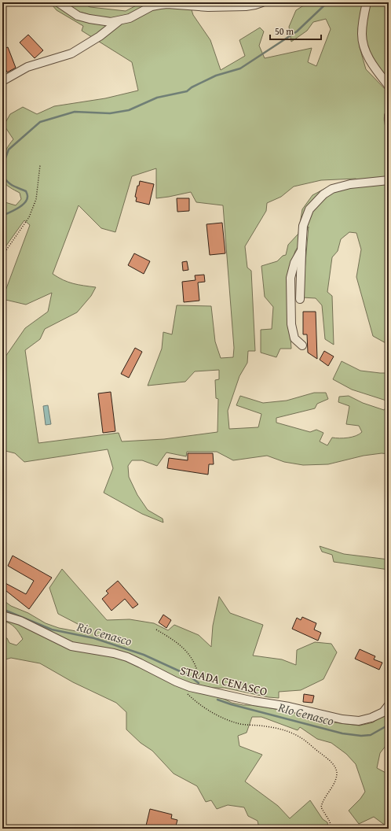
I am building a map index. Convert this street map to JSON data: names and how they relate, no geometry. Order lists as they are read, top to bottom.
{
  "streets": {
    "street": ["STRADA CENASCO"]
  },
  "water": ["Rio Cenasco", "RIo Cenasco"],
  "scale_bar": "50 m"
}
